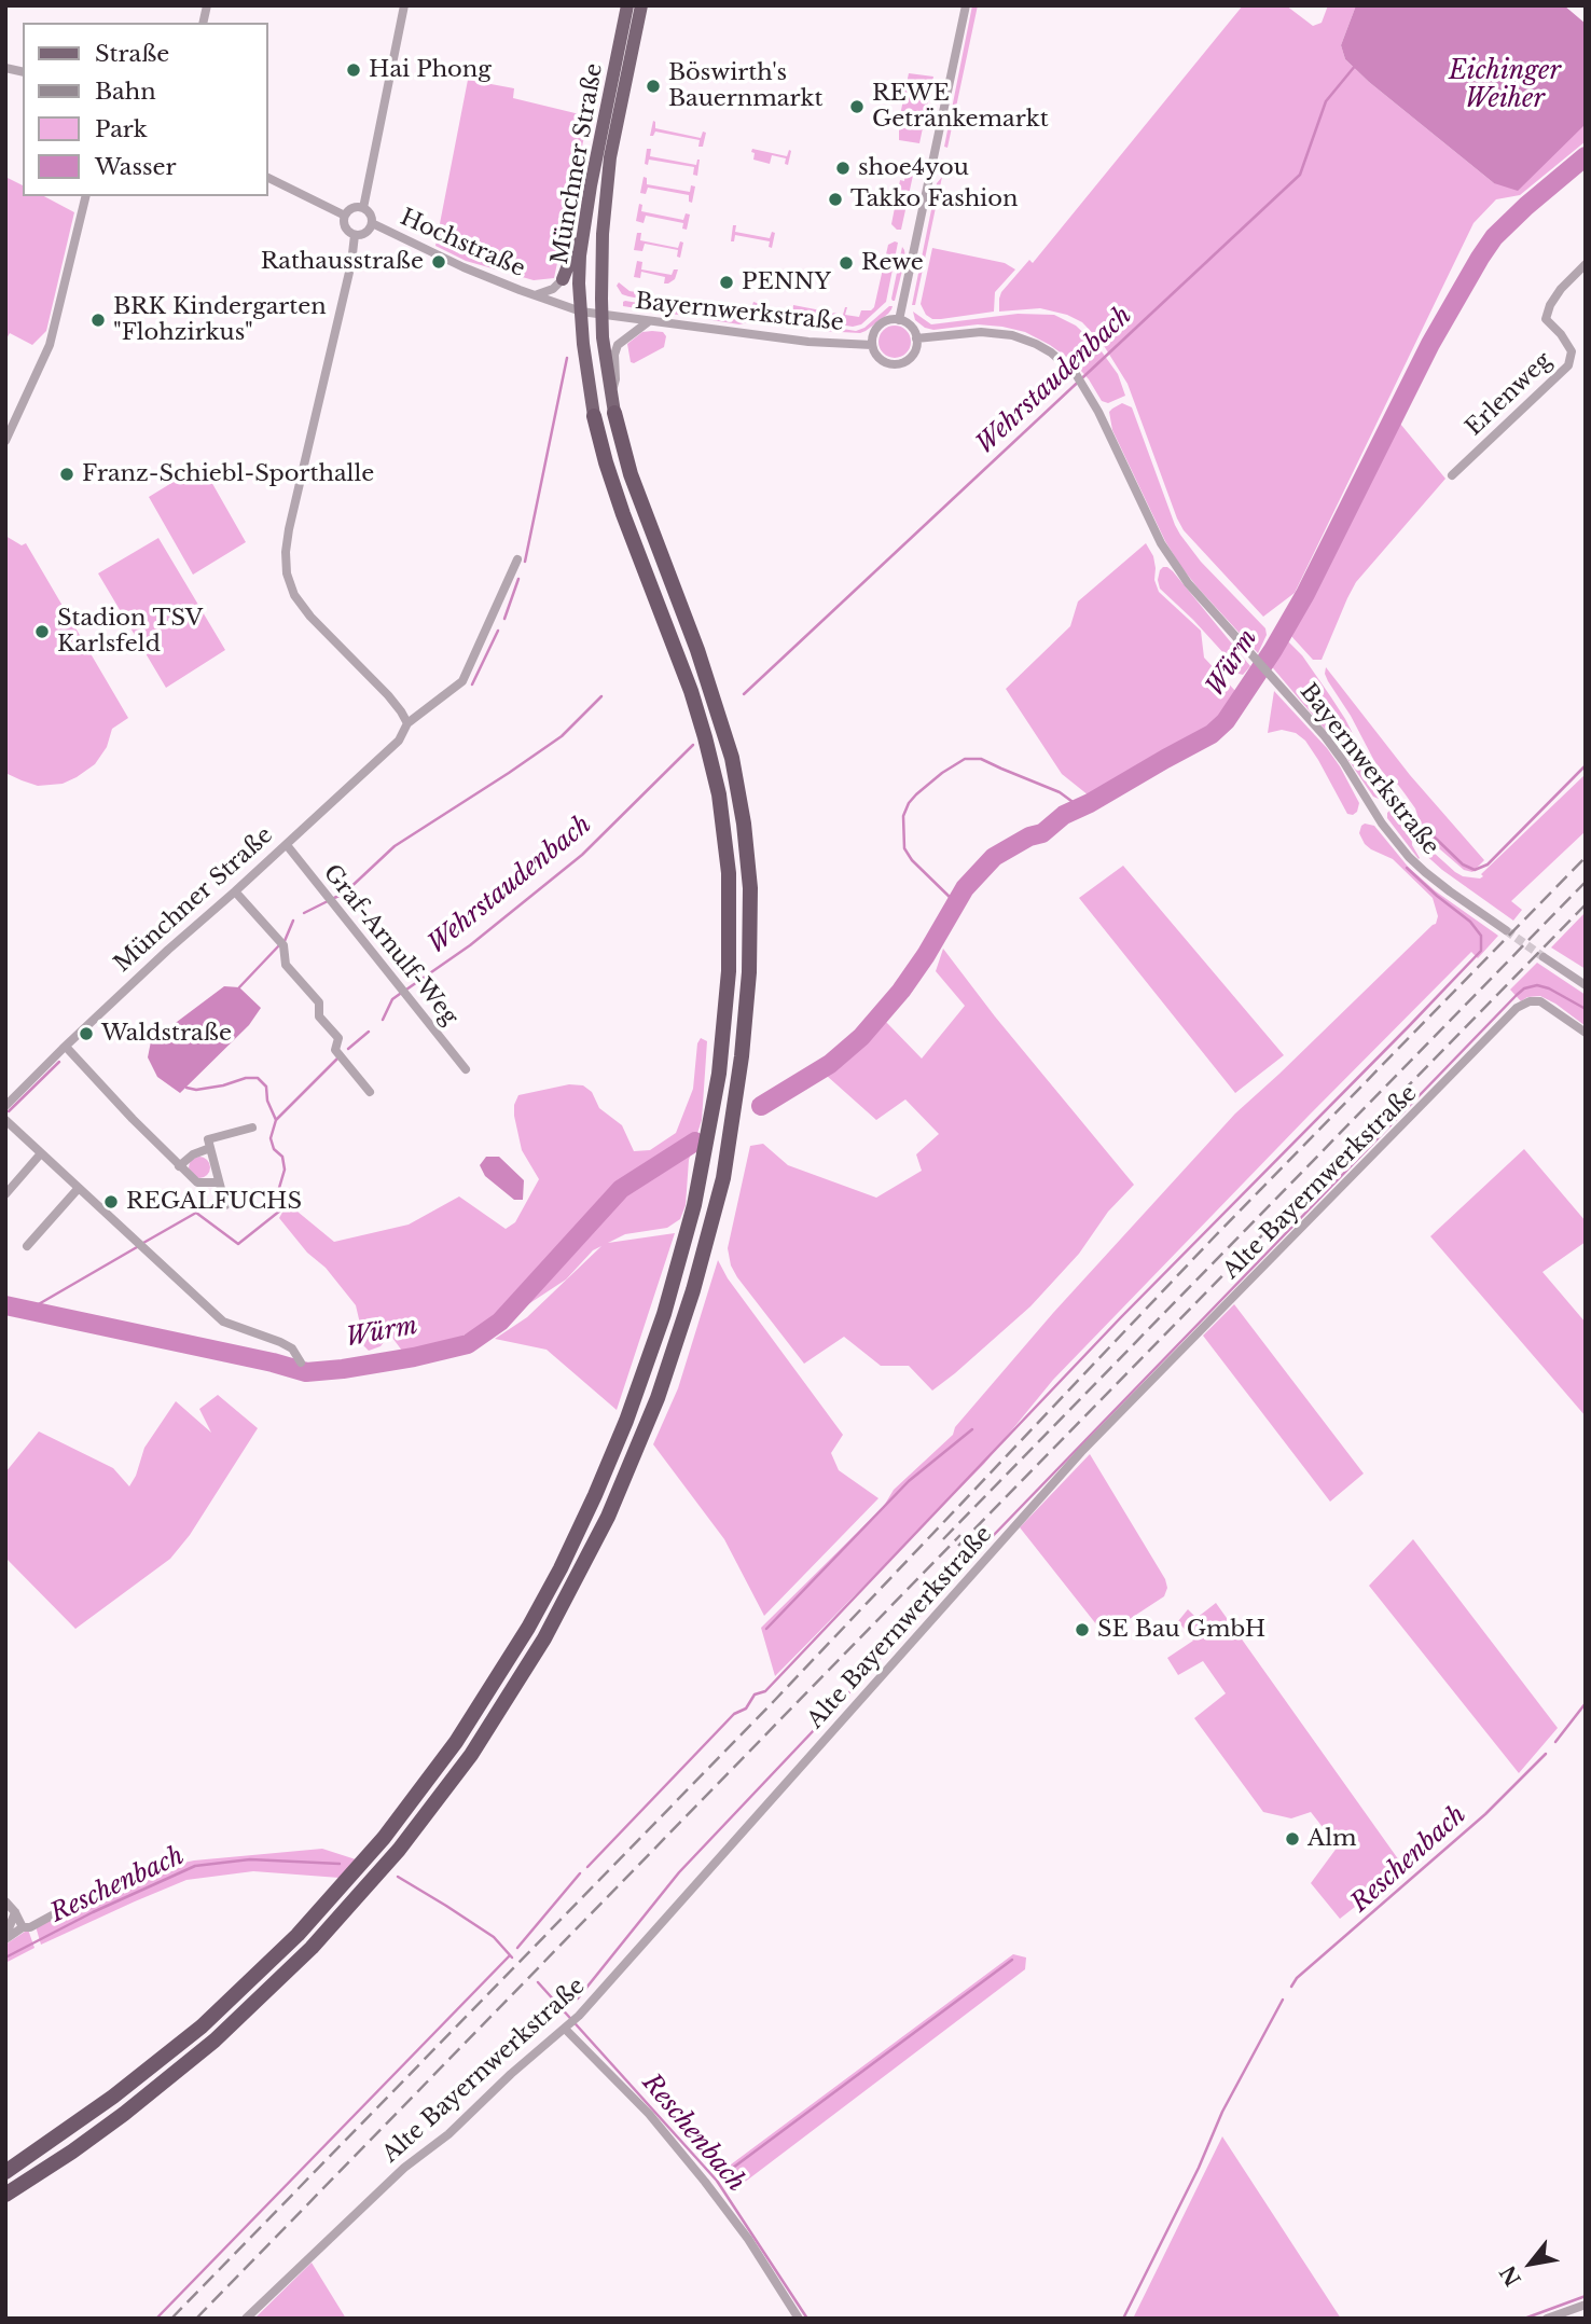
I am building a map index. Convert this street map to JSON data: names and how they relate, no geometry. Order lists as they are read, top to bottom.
{
  "streets": {
    "main road": ["Münchner Straße"],
    "street": [
      "Hochstraße",
      "Bayernwerkstraße",
      "Erlenweg",
      "Graf-Arnulf-Weg",
      "Alte Bayernwerkstraße"
    ]
  },
  "crossings": [
    ["Münchner Straße", "Hochstraße"],
    ["Münchner Straße", "Bayernwerkstraße"],
    ["Münchner Straße", "Graf-Arnulf-Weg"]
  ],
  "water": [
    "Eichinger Weiher",
    "Wehrstaudenbach",
    "Würm",
    "Reschenbach"
  ],
  "places": [
    "Hai Phong",
    "Böswirth's Bauernmarkt",
    "REWE Getränkemarkt",
    "shoe4you",
    "Takko Fashion",
    "Rathausstraße",
    "Rewe",
    "PENNY",
    "BRK Kindergarten \"Flohzirkus\"",
    "Franz-Schiebl-Sporthalle",
    "Stadion TSV Karlsfeld",
    "Waldstraße",
    "REGALFUCHS",
    "SE Bau GmbH",
    "Alm"
  ],
  "legend": [
    "Straße",
    "Bahn",
    "Park",
    "Wasser"
  ],
  "north": "bottom left"
}
